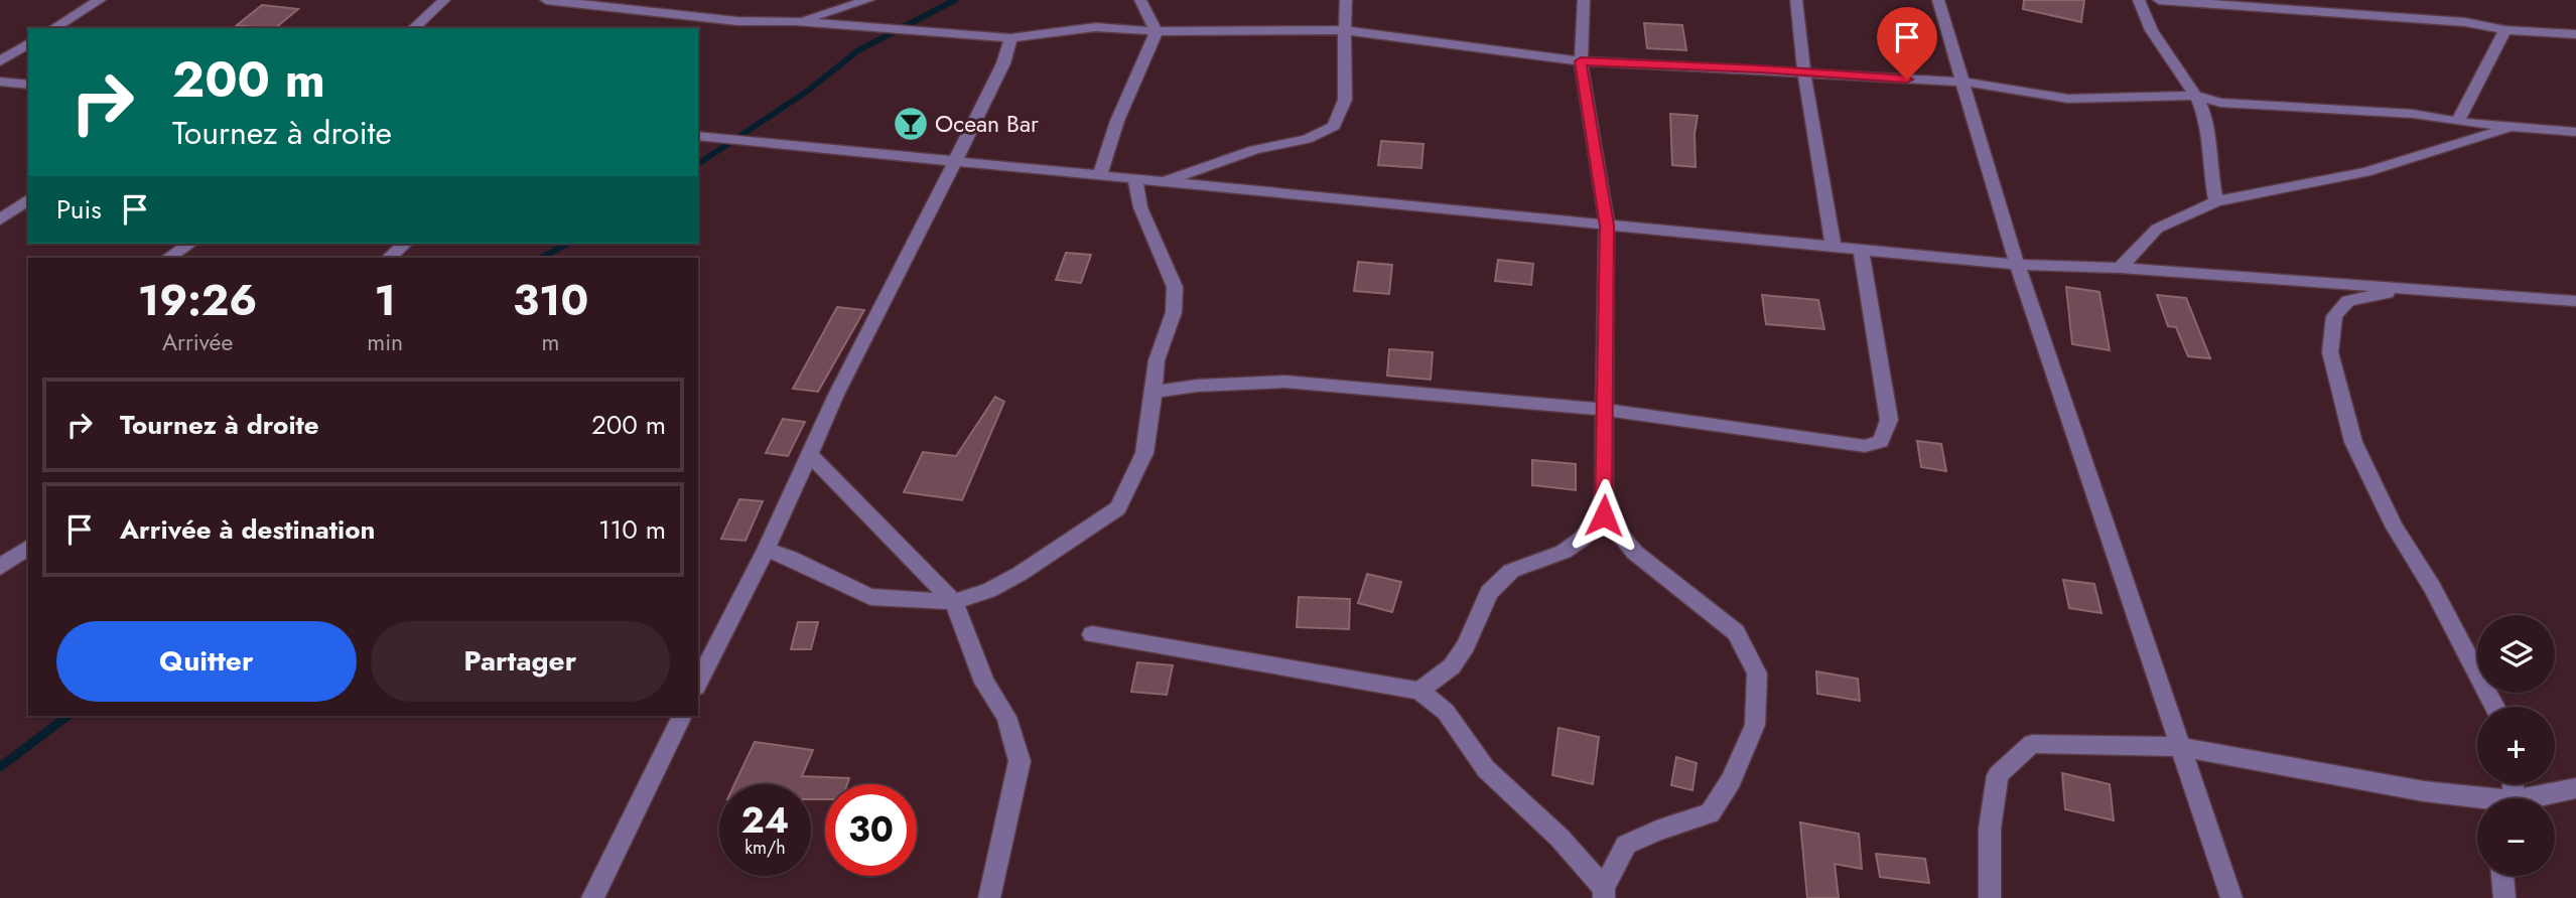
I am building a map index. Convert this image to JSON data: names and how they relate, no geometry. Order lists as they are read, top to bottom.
{
  "places": {
    "bar": ["Ocean Bar"]
  },
  "page": {
    "turn": ["200 m", "Tournez à droite"],
    "then": "Puis",
    "eta": [
      "19:26",
      "Arrivée",
      "1",
      "min",
      "310",
      "m"
    ],
    "list": [
      {
        "name": "Tournez à droite",
        "value": "200 m"
      },
      {
        "name": "Arrivée à destination",
        "value": "110 m"
      }
    ],
    "buttons": ["Quitter", "Partager"],
    "map_buttons": ["+", "−"],
    "speed": "24 km/h",
    "limit": "30"
  }
}
